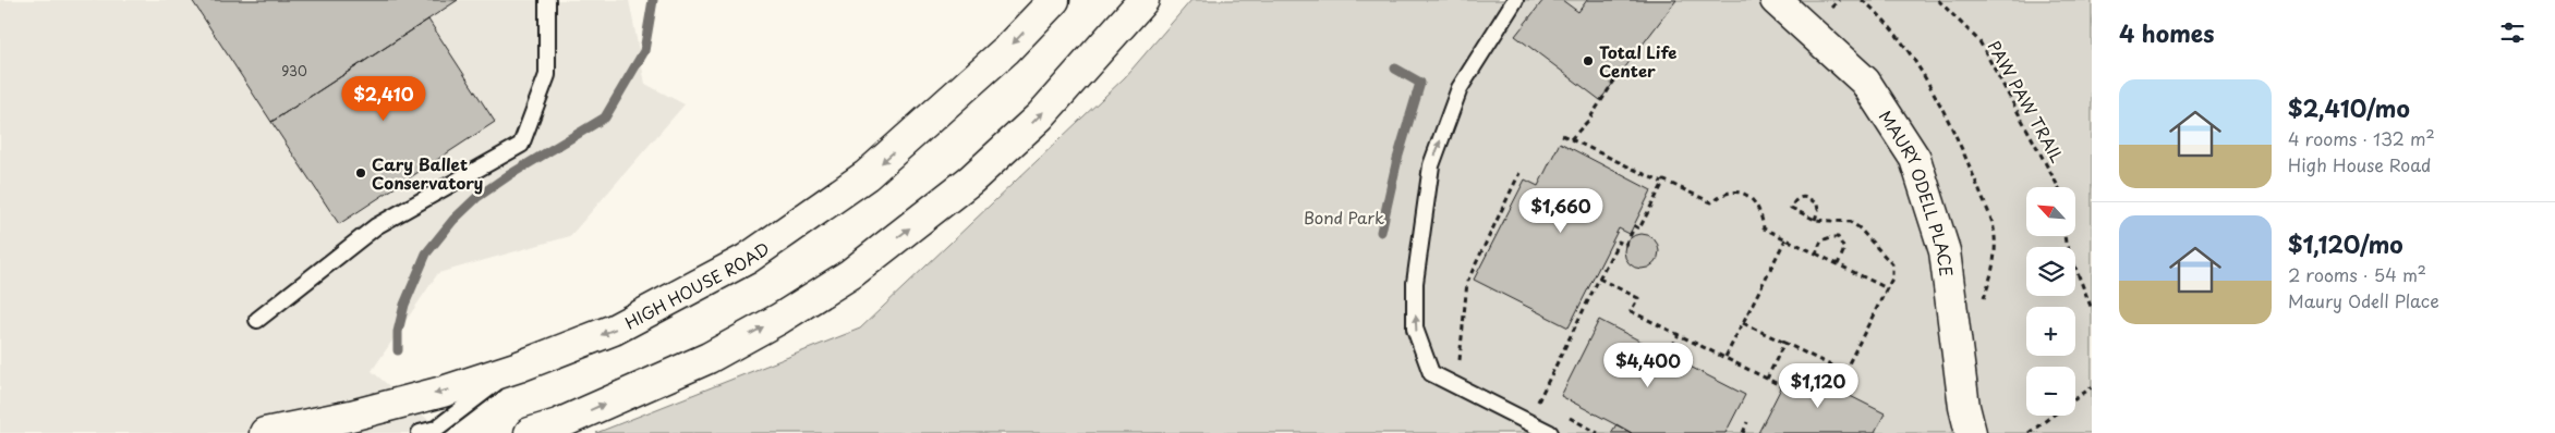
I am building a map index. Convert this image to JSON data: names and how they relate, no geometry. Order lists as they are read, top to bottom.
{
  "streets": {
    "main road": ["MAURY ODELL PLACE", "HIGH HOUSE ROAD"],
    "path": ["PAW PAW TRAIL"]
  },
  "parks": ["Bond Park"],
  "places": ["Total Life Center", "Cary Ballet Conservatory"],
  "house_numbers": ["930"],
  "north": "top left",
  "page": {
    "heading": "4 homes",
    "list": [
      {
        "name": "$2,410/mo",
        "note": "4 rooms · 132 m² · High House Road"
      },
      {
        "name": "$1,120/mo",
        "note": "2 rooms · 54 m² · Maury Odell Place"
      }
    ],
    "price": [
      "$2,410",
      "$1,660",
      "$4,400",
      "$1,120"
    ],
    "map_buttons": ["+", "−"]
  }
}
